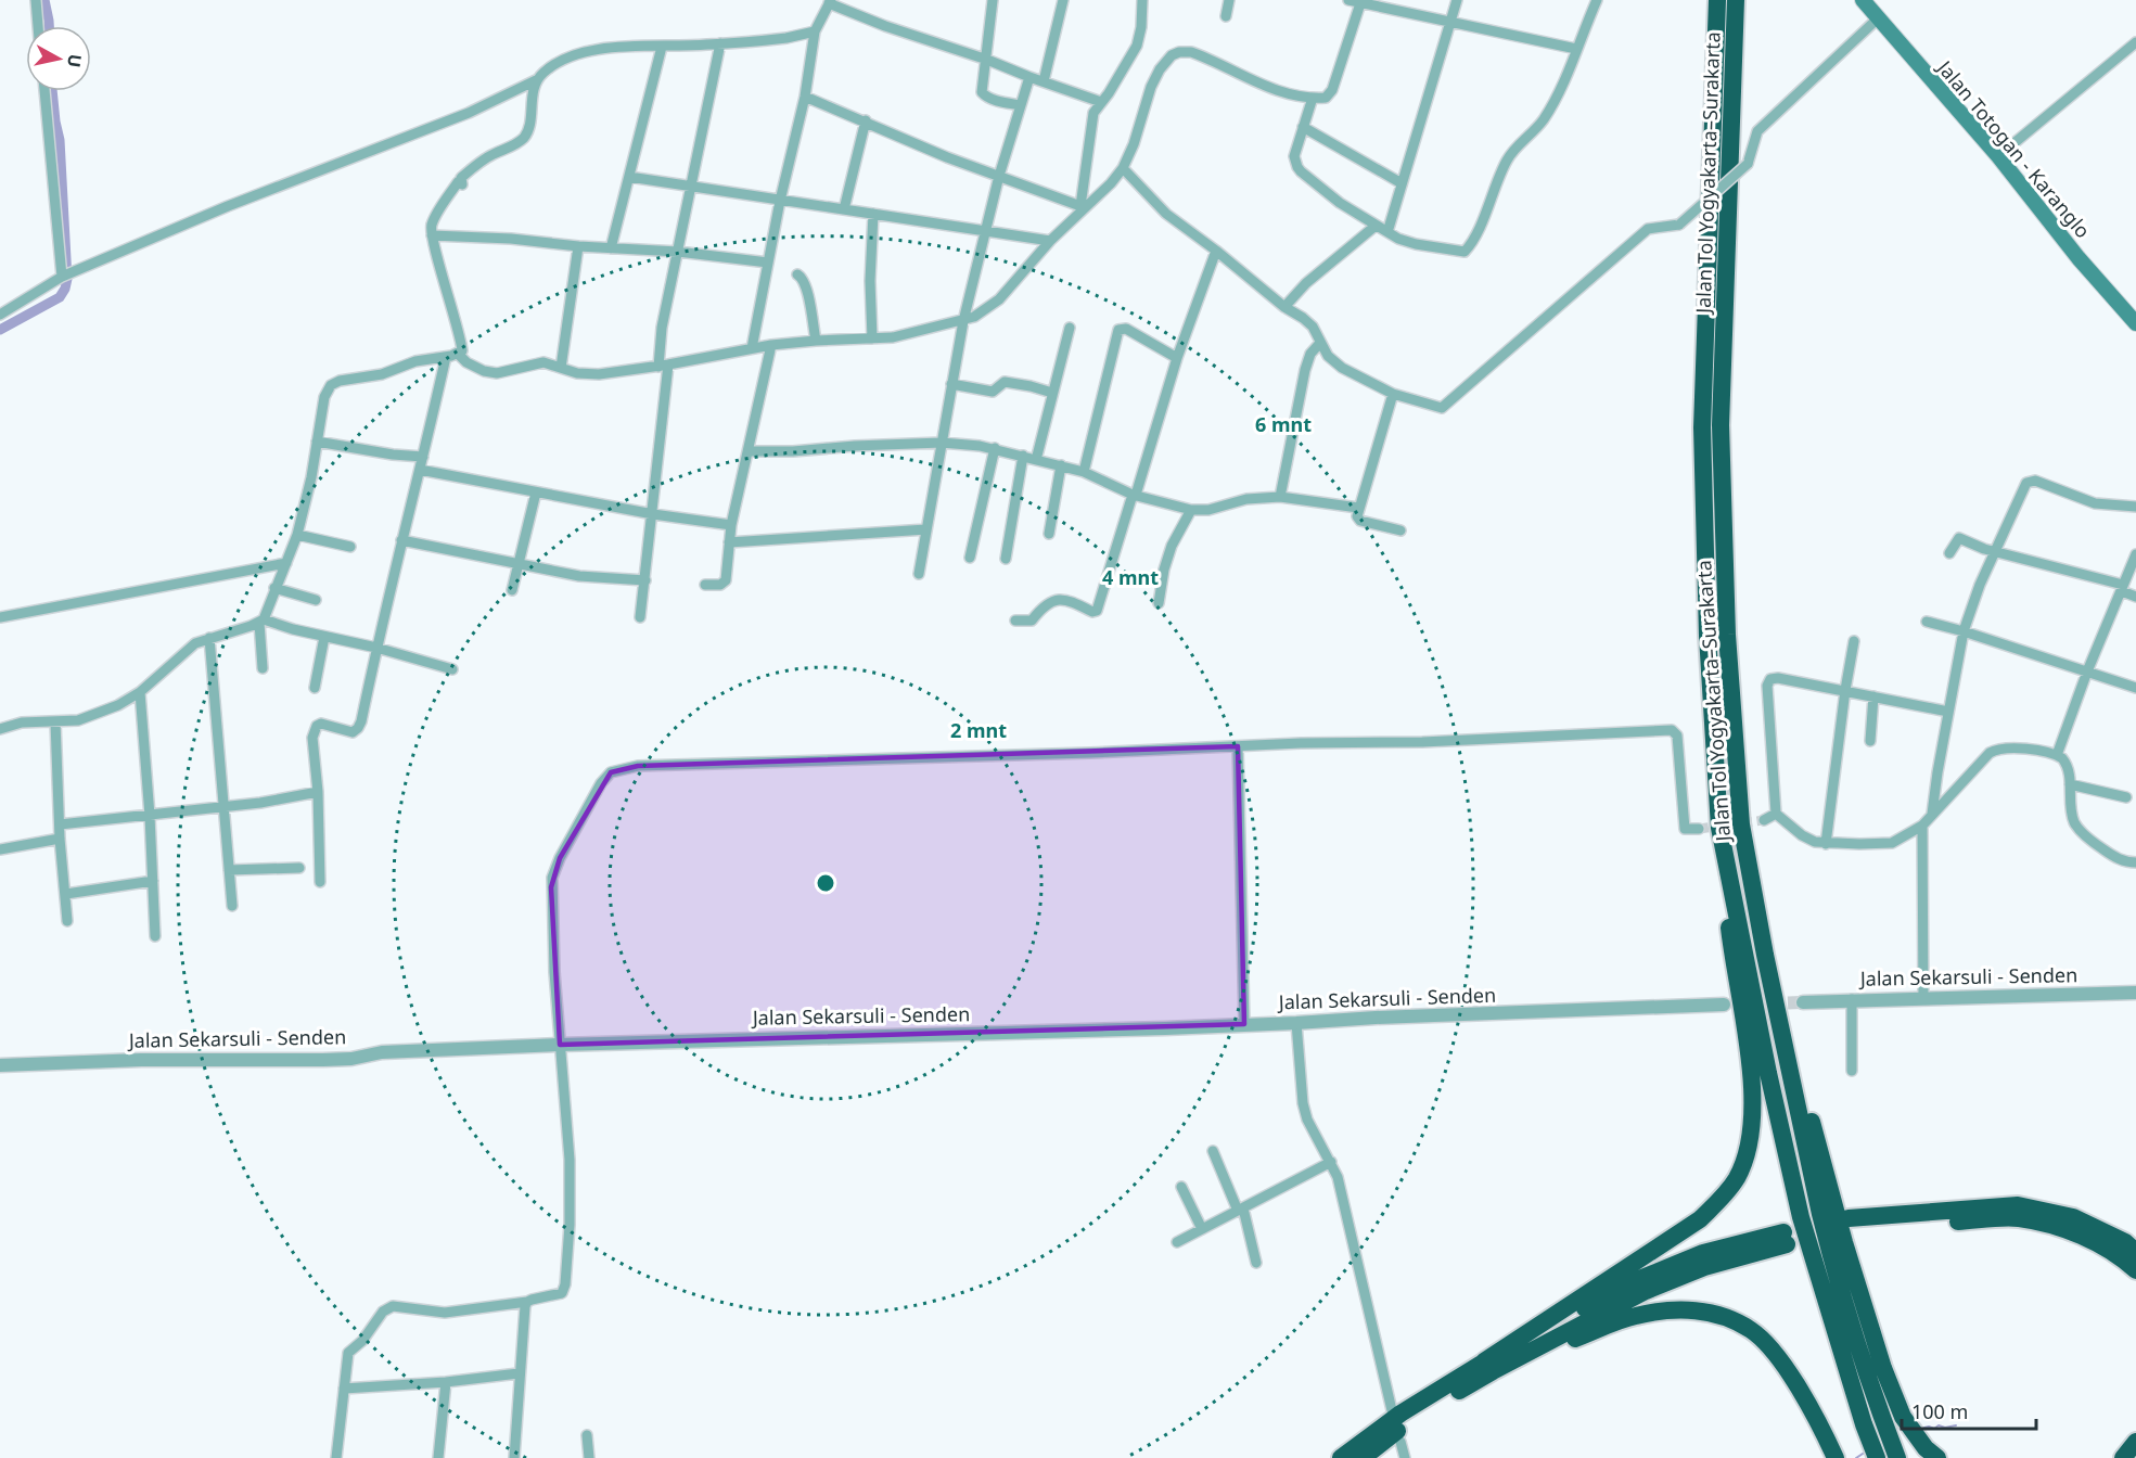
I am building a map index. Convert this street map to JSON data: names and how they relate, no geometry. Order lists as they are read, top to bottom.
{
  "streets": {
    "highway": ["Jalan Tol Yogyakarta–Surakarta"],
    "main road": ["Jalan Totogan - Karanglo"],
    "street": ["Jalan Sekarsuli - Senden"]
  },
  "scale_bar": "100 m",
  "north": "right",
  "rings": ["6 mnt", "4 mnt", "2 mnt"]
}
